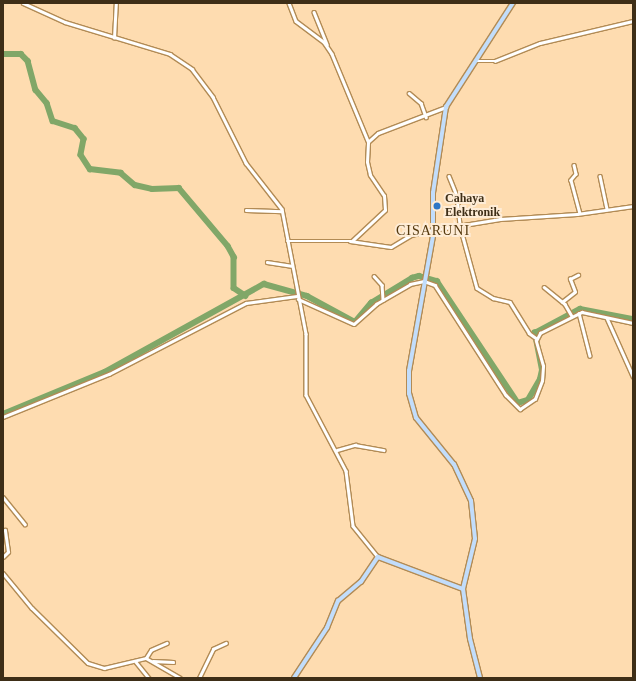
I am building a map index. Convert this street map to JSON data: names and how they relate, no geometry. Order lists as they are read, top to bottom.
{
  "districts": ["CISARUNI"],
  "places": ["Cahaya Elektronik"]
}
